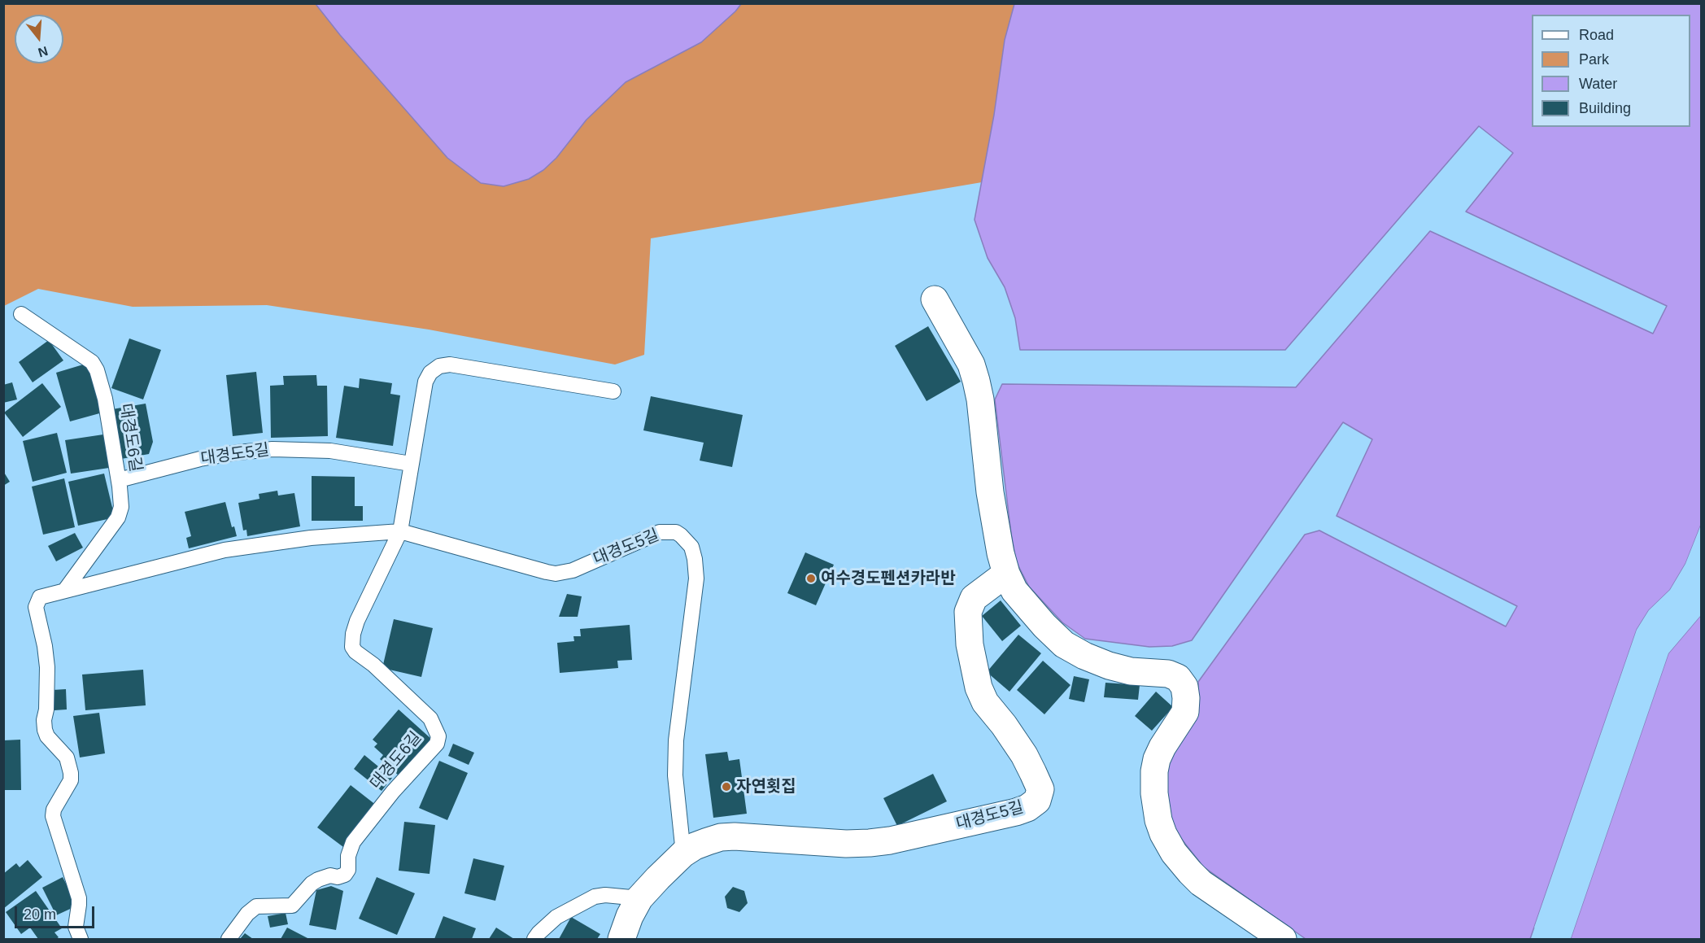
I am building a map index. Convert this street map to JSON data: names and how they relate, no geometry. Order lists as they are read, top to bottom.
{
  "streets": {
    "street": ["대경도5길"],
    "lane": ["대경도6길"]
  },
  "crossings": [
    ["대경도6길", "대경도5길"]
  ],
  "places": ["여수경도펜션카라반", "자연횟집"],
  "legend": [
    "Road",
    "Park",
    "Water",
    "Building"
  ],
  "scale_bar": "20 m",
  "north": "bottom"
}
